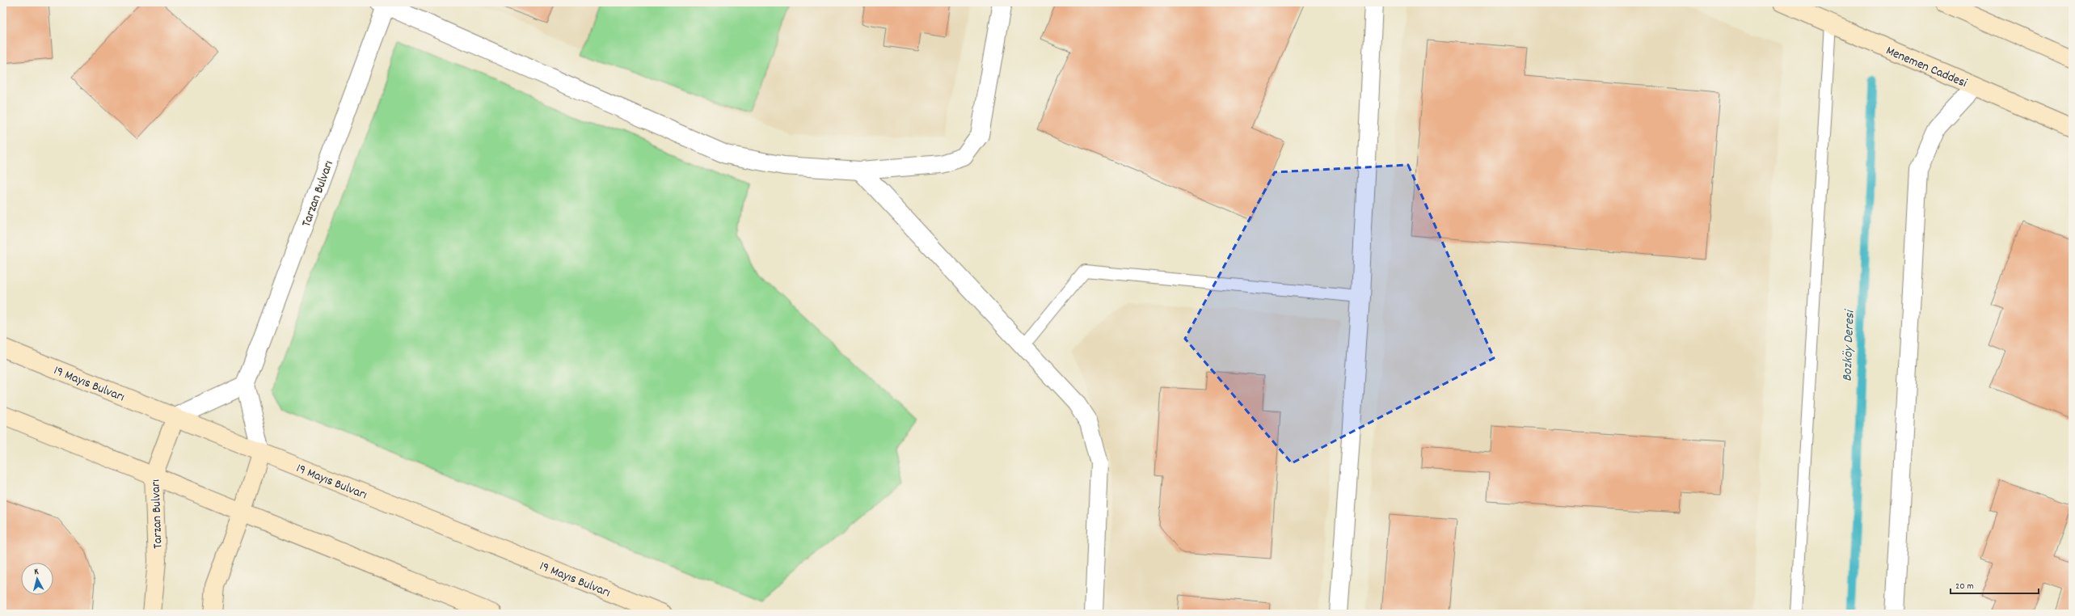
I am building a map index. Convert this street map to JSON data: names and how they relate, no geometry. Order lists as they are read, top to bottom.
{
  "streets": {
    "main road": ["Menemen Caddesi", "Tarzan Bulvarı", "19 Mayıs Bulvarı"]
  },
  "crossings": [
    ["Tarzan Bulvarı", "19 Mayıs Bulvarı"]
  ],
  "water": ["Bozköy Deresi"],
  "scale_bar": "20 m",
  "north": "top"
}
